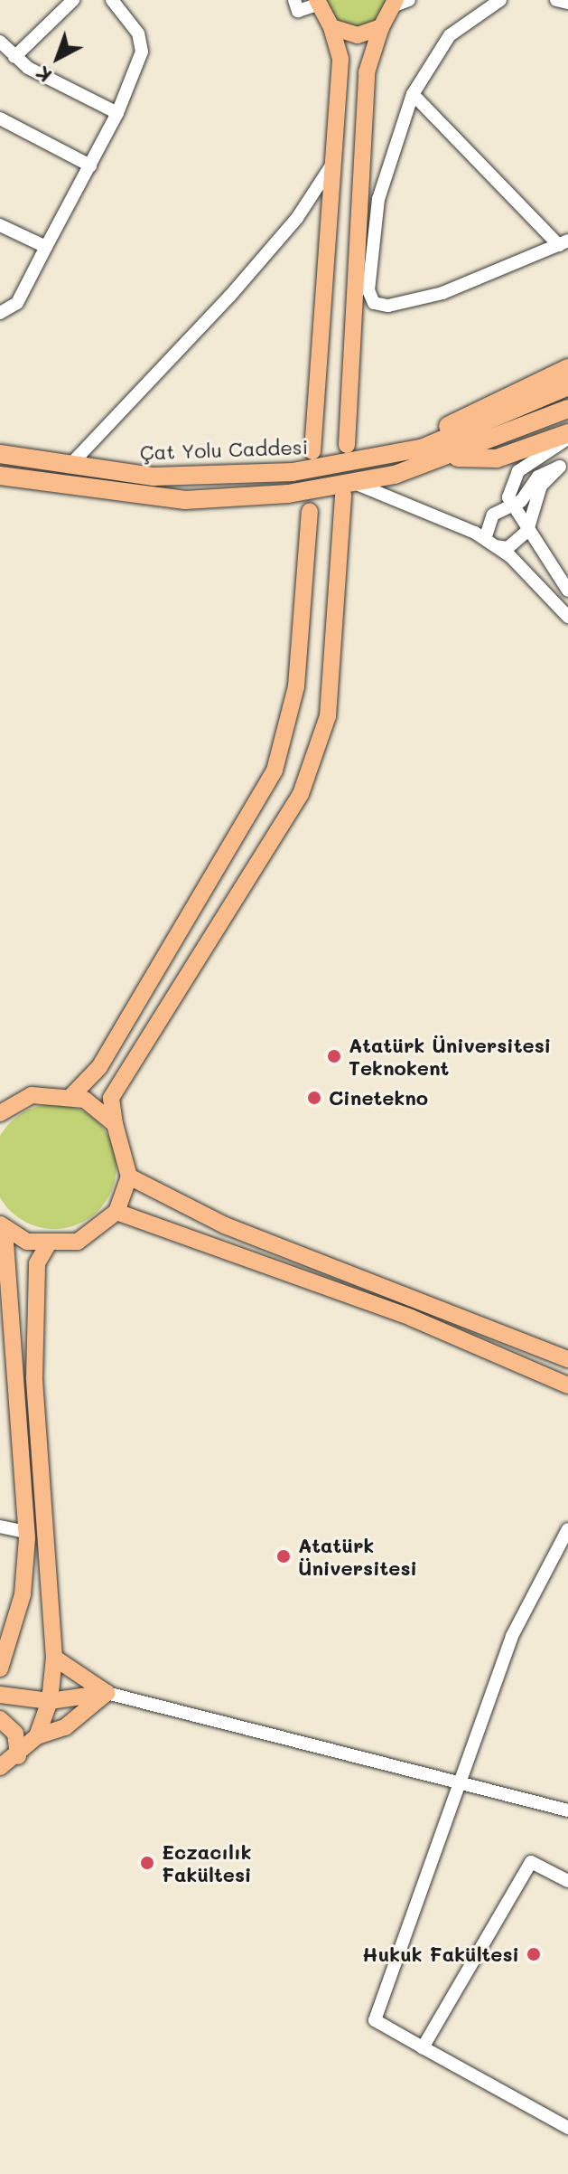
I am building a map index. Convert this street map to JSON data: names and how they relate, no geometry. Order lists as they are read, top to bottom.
{
  "streets": {
    "highway": ["Çat Yolu Caddesi"]
  },
  "places": [
    "Atatürk Üniversitesi Teknokent",
    "Cinetekno",
    "Atatürk Üniversitesi",
    "Eczacılık Fakültesi",
    "Hukuk Fakültesi"
  ],
  "north": "bottom left"
}
